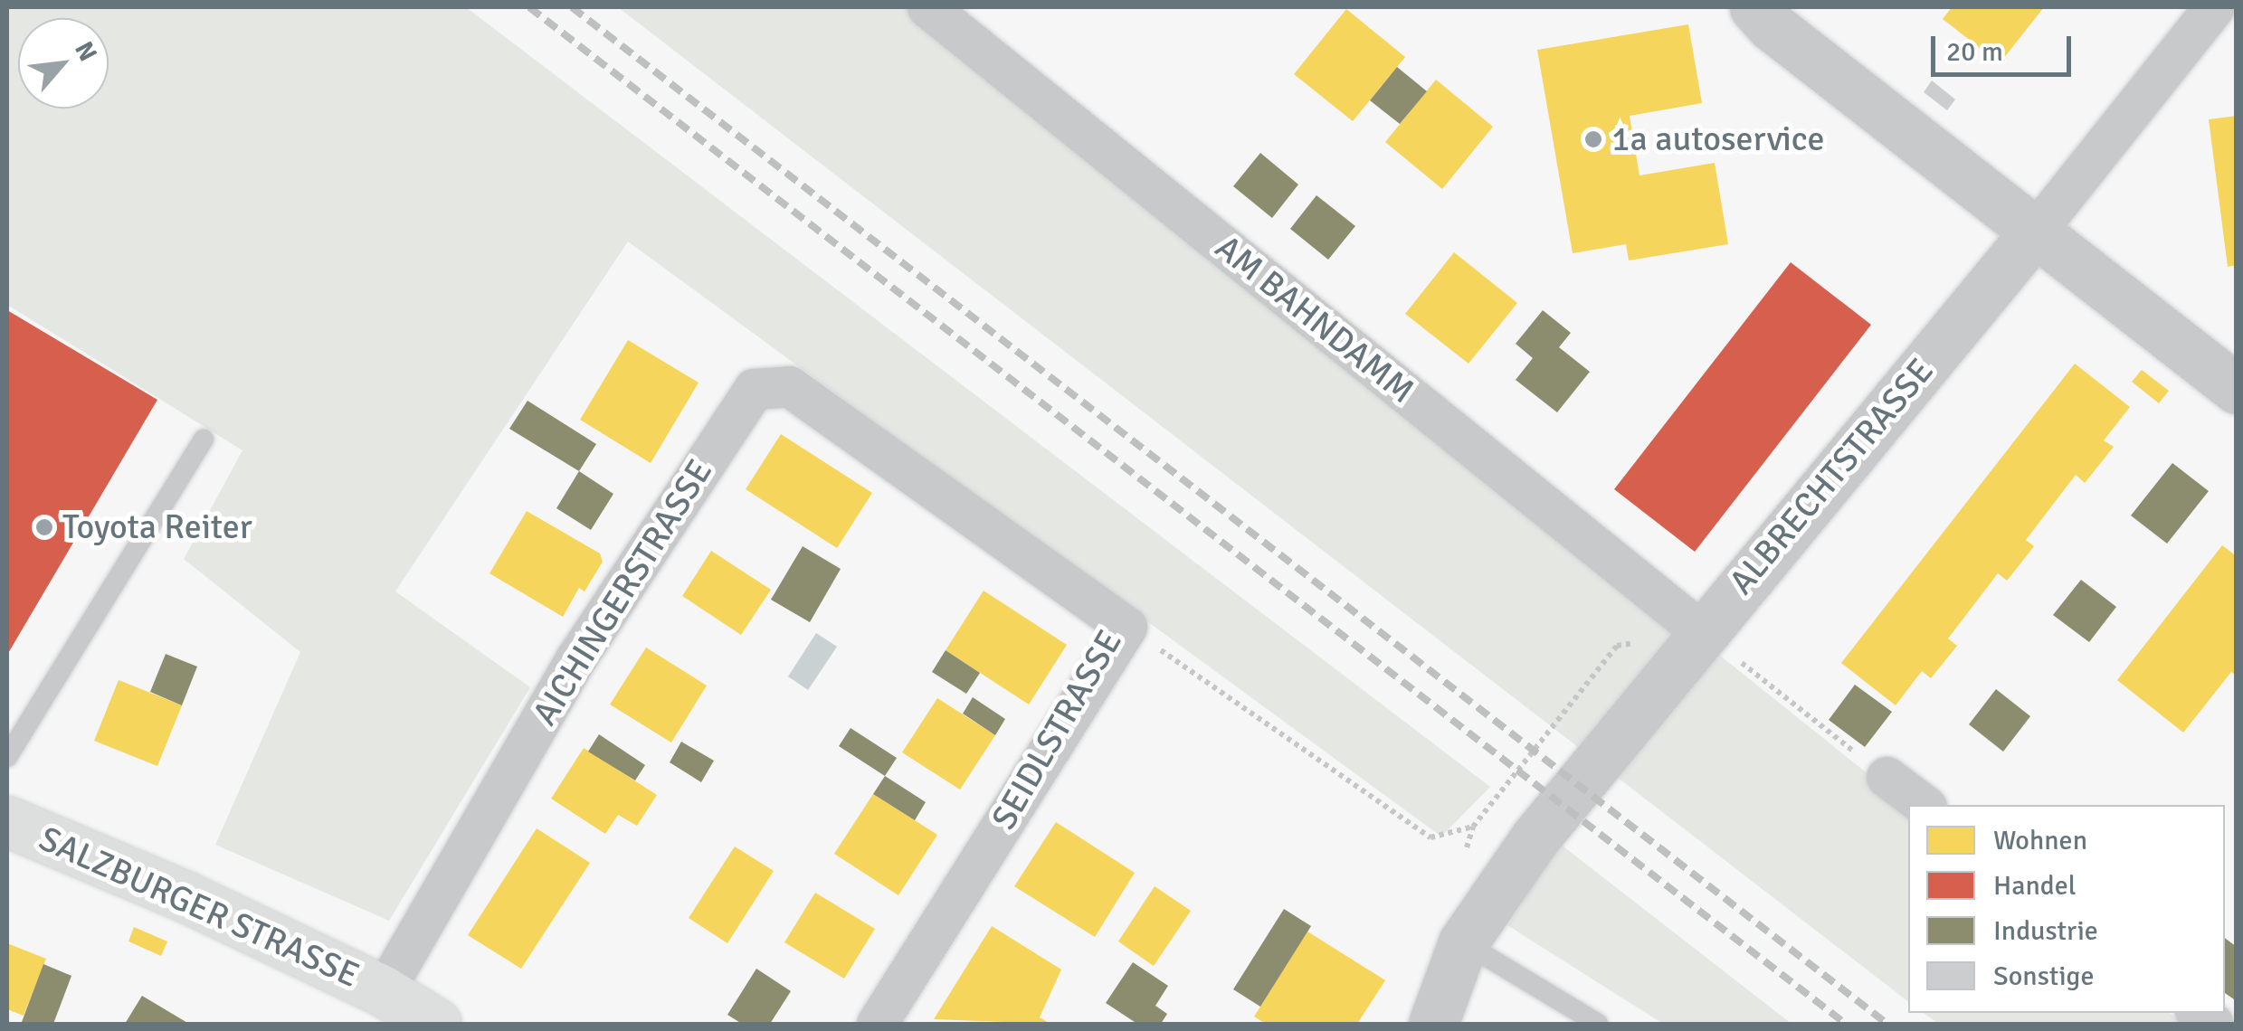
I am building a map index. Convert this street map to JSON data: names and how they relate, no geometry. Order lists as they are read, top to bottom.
{
  "streets": {
    "main road": ["SALZBURGER STRASSE"],
    "street": [
      "AM BAHNDAMM",
      "ALBRECHTSTRASSE",
      "AICHINGERSTRASSE",
      "SEIDLSTRASSE"
    ]
  },
  "crossings": [
    ["AM BAHNDAMM", "ALBRECHTSTRASSE"],
    ["AICHINGERSTRASSE", "SEIDLSTRASSE"],
    ["AICHINGERSTRASSE", "SALZBURGER STRASSE"]
  ],
  "places": ["1a autoservice", "Toyota Reiter"],
  "legend": [
    "Wohnen",
    "Handel",
    "Industrie",
    "Sonstige"
  ],
  "scale_bar": "20 m",
  "north": "top right"
}
